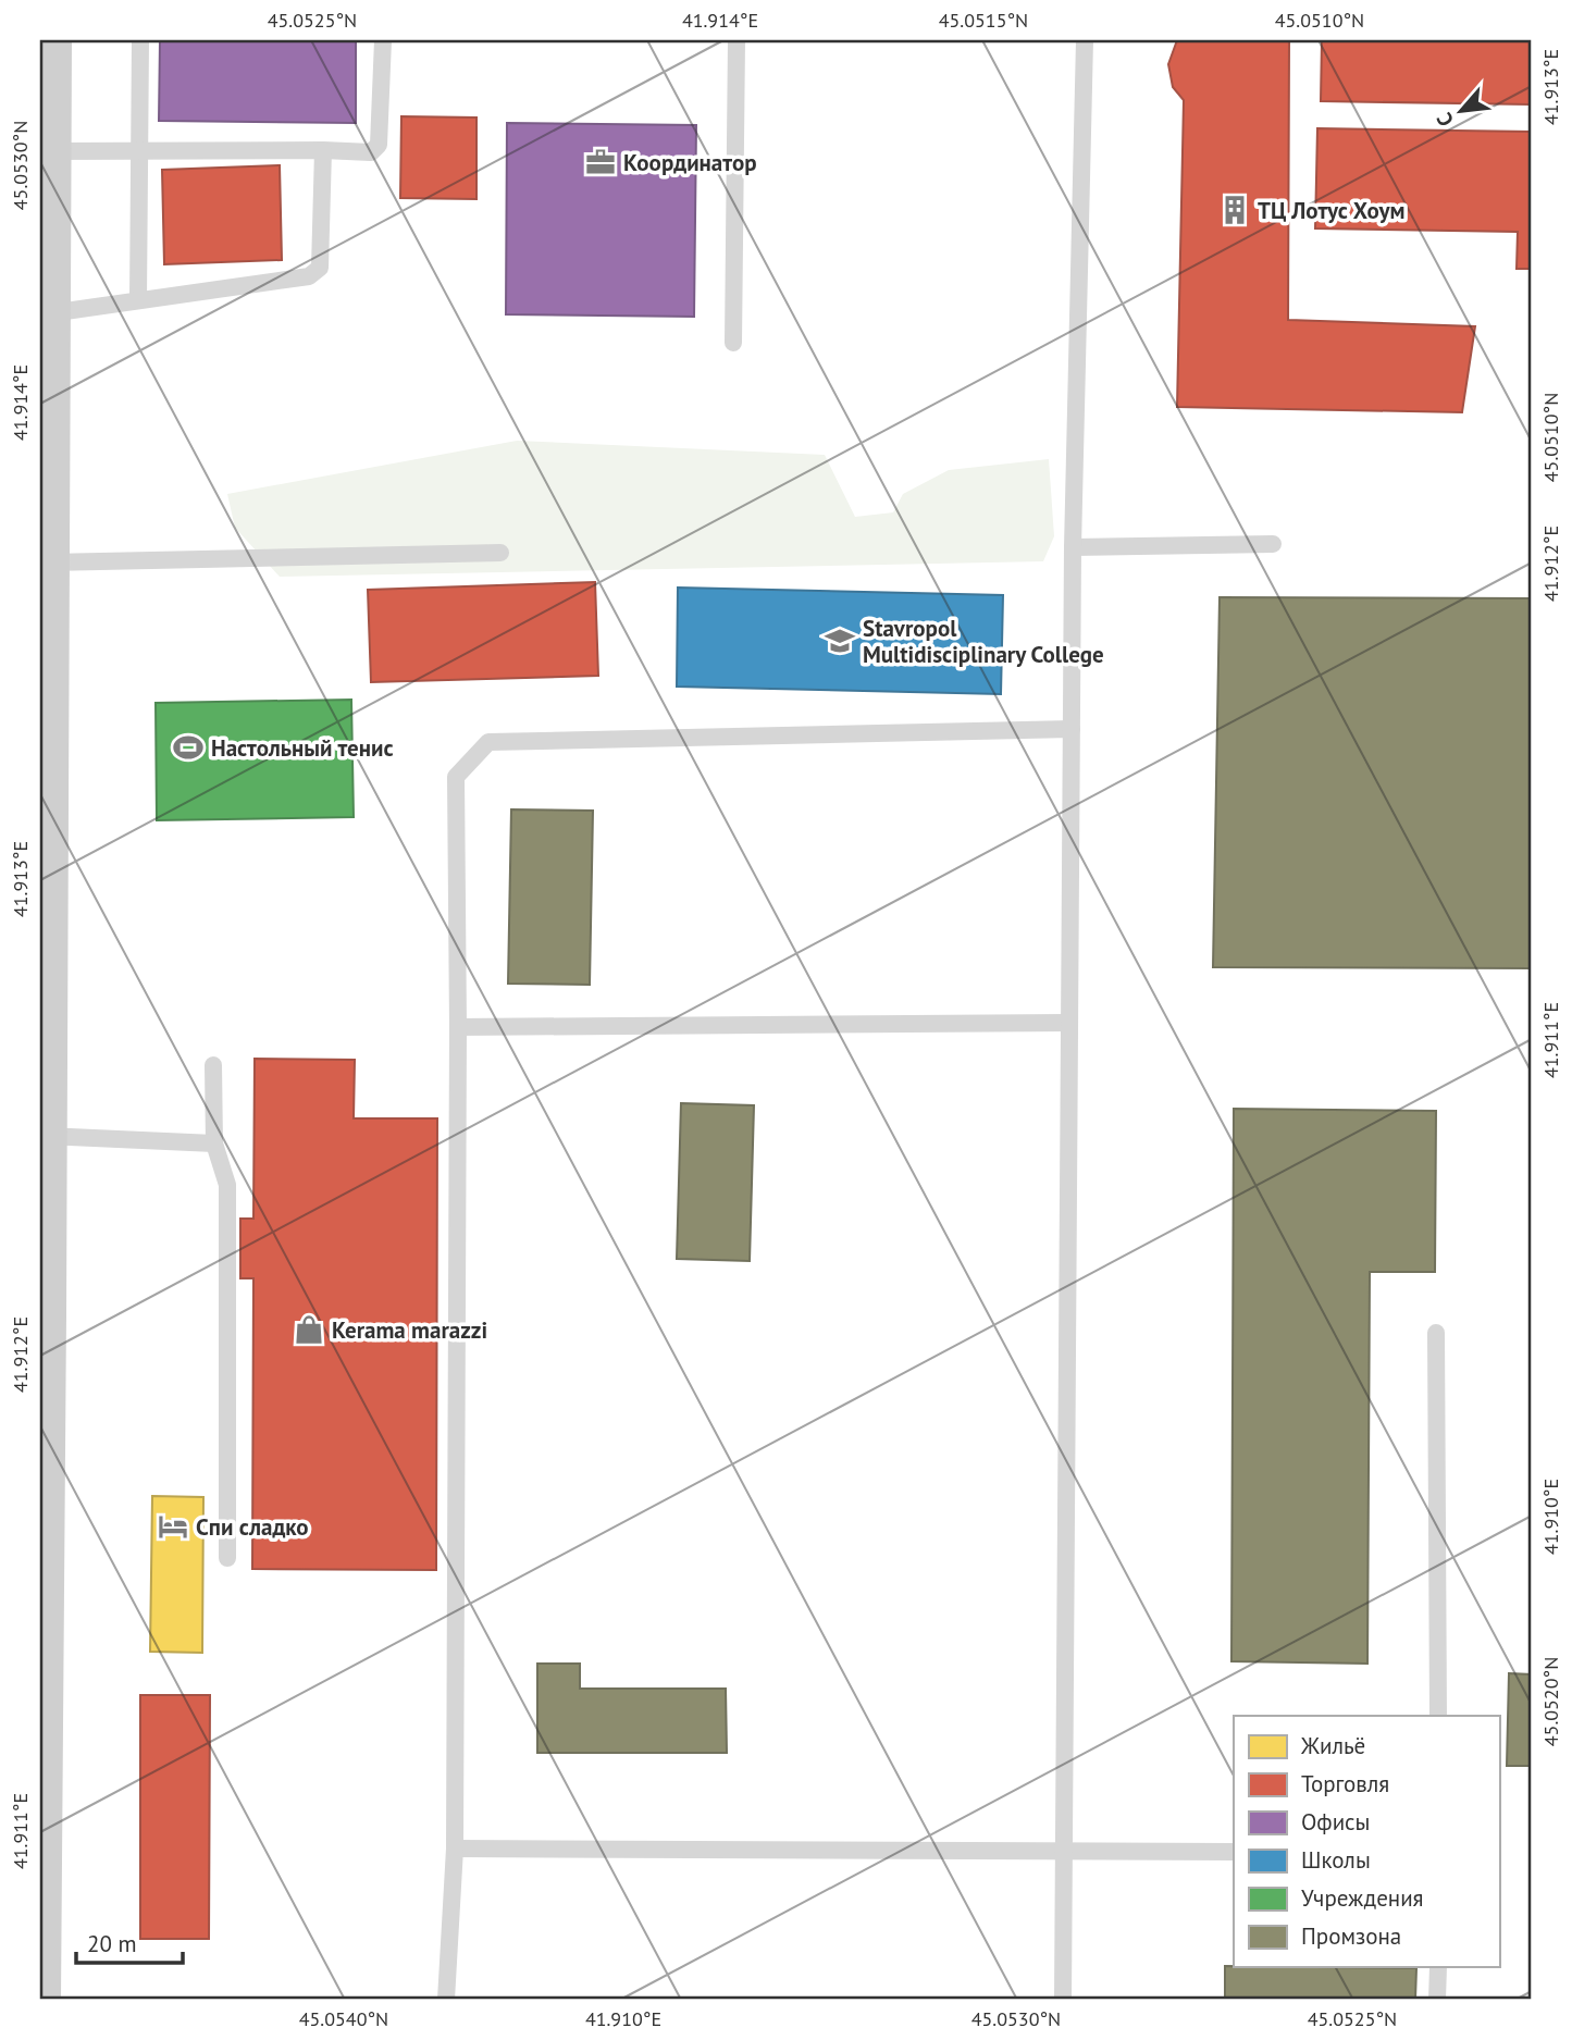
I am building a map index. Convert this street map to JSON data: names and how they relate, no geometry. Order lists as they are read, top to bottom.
{
  "places": {
    "office": ["Координатор"],
    "building": ["ТЦ Лотус Хоум"],
    "school or university": ["Stavropol Multidisciplinary College"],
    "sports": ["Настольный тенис"],
    "shop": ["Kerama marazzi"],
    "hotel": ["Спи сладко"]
  },
  "legend": [
    "Жильё",
    "Торговля",
    "Офисы",
    "Школы",
    "Учреждения",
    "Промзона"
  ],
  "scale_bar": "20 m",
  "north": "bottom left",
  "coordinates": [
    "45.0525°N",
    "41.914°E",
    "45.0515°N",
    "45.0510°N",
    "41.913°E",
    "45.0530°N",
    "41.912°E",
    "41.911°E",
    "41.910°E",
    "45.0520°N",
    "45.0540°N"
  ]
}
